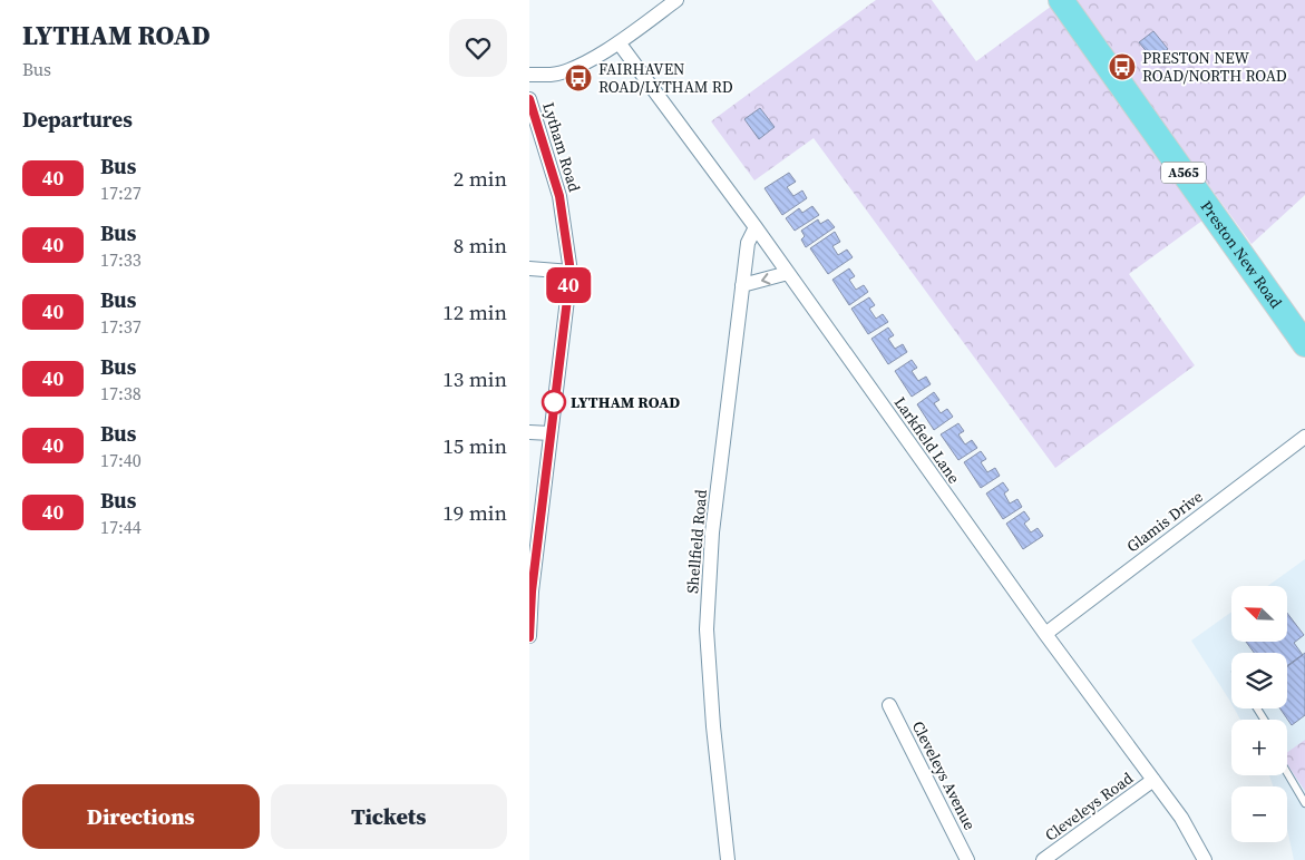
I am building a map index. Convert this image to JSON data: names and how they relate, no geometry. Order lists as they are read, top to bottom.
{
  "streets": {
    "highway": ["A565", "Preston New Road"],
    "street": [
      "Lytham Road",
      "Larkfield Lane",
      "Glamis Drive",
      "Shellfield Road",
      "Cleveleys Avenue",
      "Cleveleys Road"
    ]
  },
  "crossings": [
    ["Larkfield Lane", "Glamis Drive"],
    ["Larkfield Lane", "Shellfield Road"],
    ["Larkfield Lane", "Cleveleys Road"]
  ],
  "places": {
    "bus stop": ["PRESTON NEW ROAD/NORTH ROAD", "FAIRHAVEN ROAD/LYTHAM RD"],
    "other": ["LYTHAM ROAD"]
  },
  "lines": ["bus line 40"],
  "north": "top left",
  "page": {
    "heading": [
      ["LYTHAM ROAD", "Bus"],
      "Departures"
    ],
    "on_map": "40",
    "list": [
      {
        "mark": "40",
        "name": "Bus",
        "note": "17:27",
        "value": "2 min"
      },
      {
        "mark": "40",
        "name": "Bus",
        "note": "17:33",
        "value": "8 min"
      },
      {
        "mark": "40",
        "name": "Bus",
        "note": "17:37",
        "value": "12 min"
      },
      {
        "mark": "40",
        "name": "Bus",
        "note": "17:38",
        "value": "13 min"
      },
      {
        "mark": "40",
        "name": "Bus",
        "note": "17:40",
        "value": "15 min"
      },
      {
        "mark": "40",
        "name": "Bus",
        "note": "17:44",
        "value": "19 min"
      }
    ],
    "map_buttons": ["+", "−"],
    "buttons": ["Directions", "Tickets"]
  }
}
